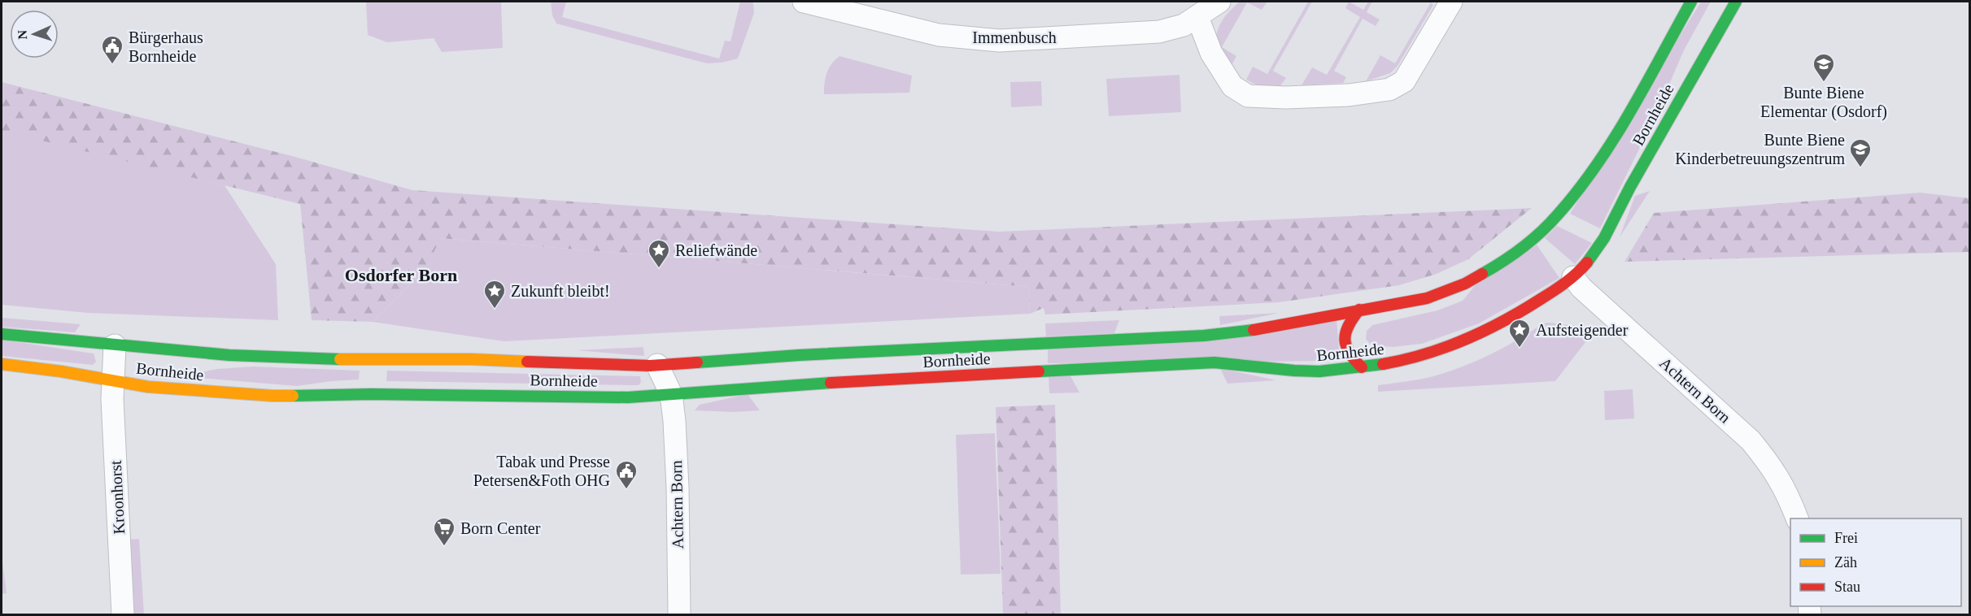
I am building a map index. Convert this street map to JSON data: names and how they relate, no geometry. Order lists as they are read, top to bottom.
{
  "streets": {
    "street": [
      "Immenbusch",
      "Bornheide",
      "Achtern Born",
      "Kroonhorst"
    ]
  },
  "crossings": [
    ["Bornheide", "Achtern Born"],
    ["Bornheide", "Kroonhorst"]
  ],
  "districts": ["Osdorfer Born"],
  "places": {
    "public building": ["Bürgerhaus Bornheide", "Tabak und Presse Petersen&Foth OHG"],
    "school or university": ["Bunte Biene Elementar (Osdorf)", "Bunte Biene Kinderbetreuungszentrum"],
    "place": ["Reliefwände", "Zukunft bleibt!", "Aufsteigender"],
    "supermarket": ["Born Center"]
  },
  "legend": ["Frei", "Zäh", "Stau"],
  "north": "left"
}
